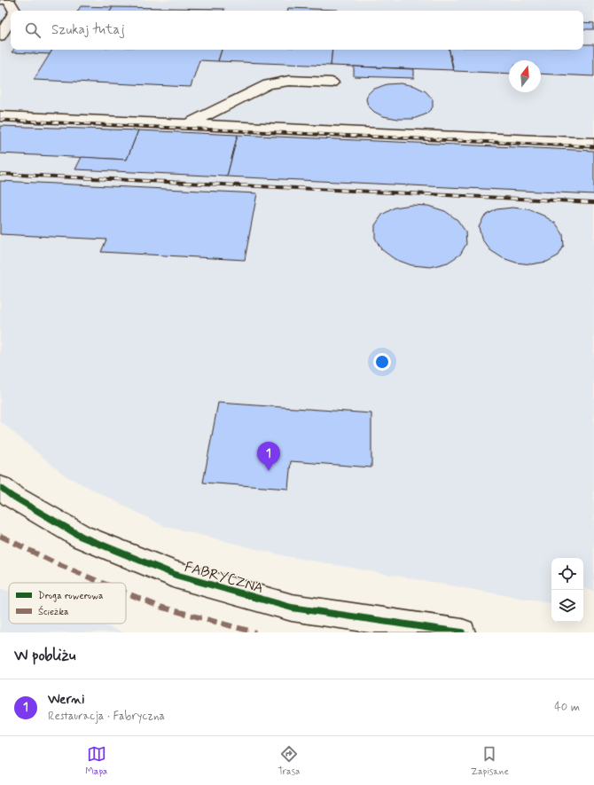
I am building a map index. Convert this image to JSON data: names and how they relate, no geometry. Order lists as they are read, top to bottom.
{
  "streets": {
    "street": ["FABRYCZNA"]
  },
  "legend": ["Droga rowerowa", "Ścieżka"],
  "north": "top",
  "page": {
    "search": "Szukaj tutaj",
    "pins": "1",
    "heading": "W pobliżu",
    "list": [
      {
        "mark": "1",
        "name": "Werni",
        "note": "Restauracja · Fabryczna",
        "value": "40 m"
      }
    ],
    "nav": ["Mapa", "Trasa", "Zapisane"]
  }
}
